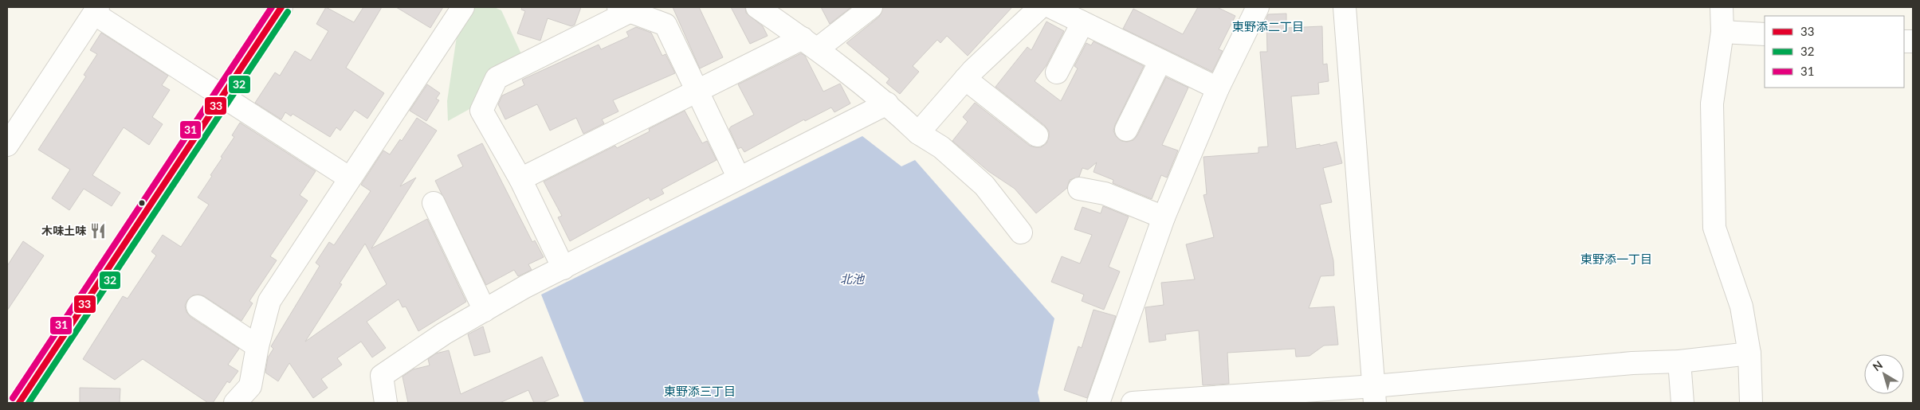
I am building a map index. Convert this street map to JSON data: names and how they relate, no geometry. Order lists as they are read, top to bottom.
{
  "districts": ["東野添二丁目", "東野添一丁目", "東野添三丁目"],
  "water": ["北池"],
  "places": {
    "restaurant": ["木味土味"]
  },
  "lines": ["transit line 33", "transit line 31", "transit line 32"],
  "legend": ["33", "32", "31"],
  "north": "top left"
}
